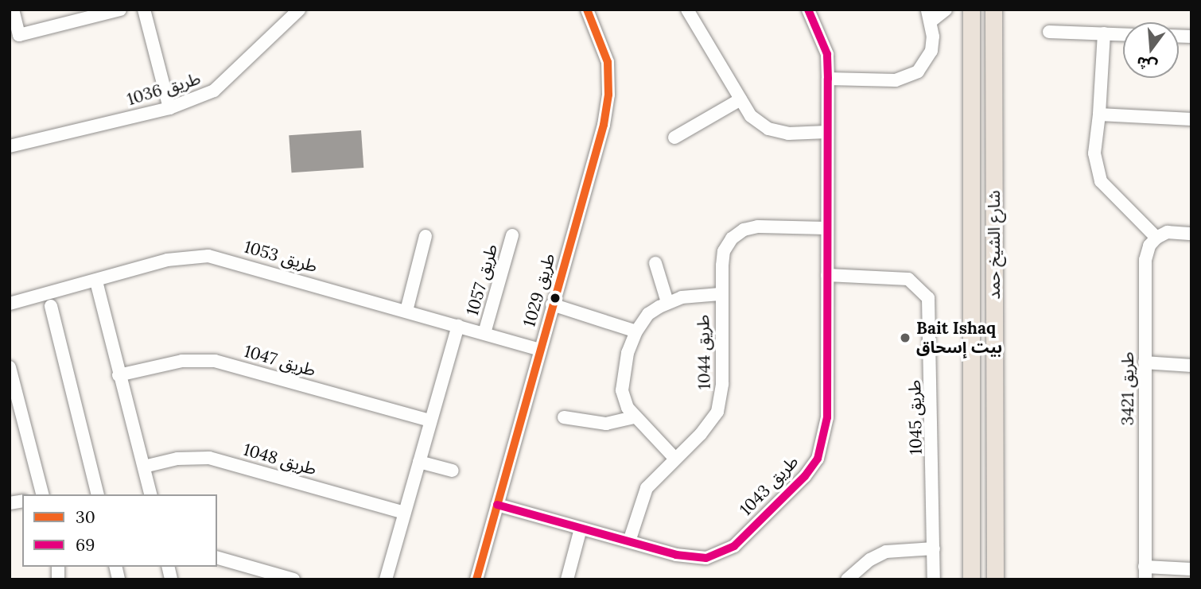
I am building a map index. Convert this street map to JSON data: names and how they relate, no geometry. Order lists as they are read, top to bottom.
{
  "streets": {
    "main road": ["شارع الشيخ حمد"],
    "street": [
      "طريق 1036",
      "طريق 1053",
      "طريق 1057",
      "طريق 1029",
      "طريق 1044",
      "طريق 1047",
      "طريق 3421",
      "طريق 1045",
      "طريق 1048",
      "طريق 1043"
    ]
  },
  "crossings": [
    ["طريق 1053", "طريق 1057"],
    ["طريق 1053", "طريق 1029"],
    ["طريق 1029", "طريق 1043"],
    ["طريق 1044", "طريق 1043"],
    ["طريق 1045", "طريق 1043"]
  ],
  "places": ["Bait Ishaq بيت إسحاق"],
  "lines": ["transit line 30", "transit line 69"],
  "legend": ["30", "69"],
  "north": "bottom"
}
